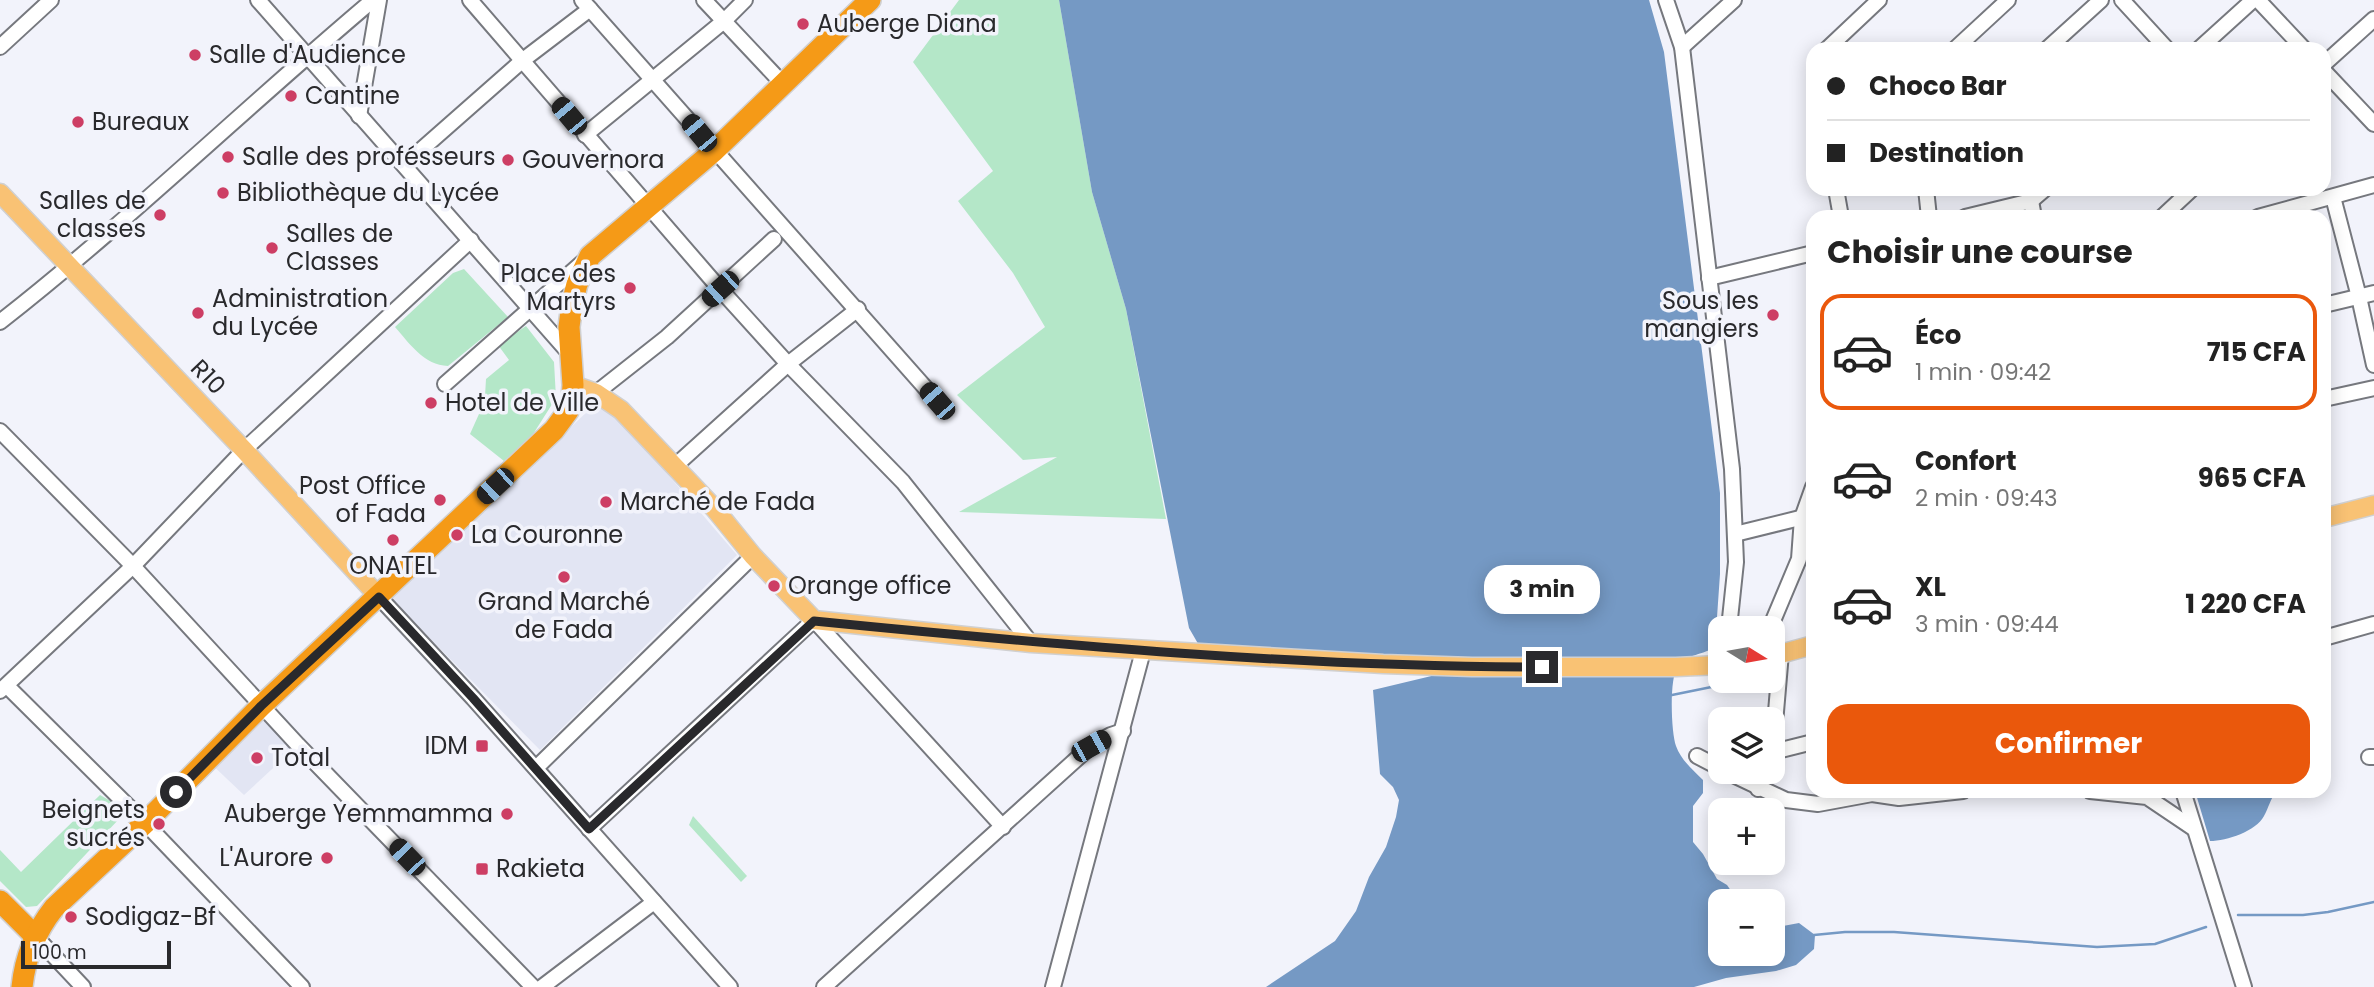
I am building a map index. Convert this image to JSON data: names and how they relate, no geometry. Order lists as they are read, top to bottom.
{
  "streets": {
    "main road": ["R10"]
  },
  "places": {
    "other": [
      "Auberge Diana",
      "Salle d'Audience",
      "Cantine",
      "Bureaux",
      "Salle des profésseurs",
      "Gouvernora",
      "Bibliothèque du Lycée",
      "Salles de classes",
      "Salles de Classes",
      "Place des Martyrs",
      "Administration du Lycée",
      "Sous les mangiers",
      "Hotel de Ville",
      "Post Office of Fada",
      "Marché de Fada",
      "La Couronne",
      "ONATEL",
      "Grand Marché de Fada",
      "Orange office",
      "Total",
      "Auberge Yemmamma",
      "Beignets sucrés",
      "L'Aurore",
      "Sodigaz-Bf"
    ],
    "transit": ["IDM", "Rakieta"]
  },
  "scale_bar": "100 m",
  "north": "right",
  "page": {
    "banner": ["Choco Bar", "Destination"],
    "heading": "Choisir une course",
    "list": [
      {
        "name": "Éco",
        "note": "1 min · 09:42",
        "value": "715 CFA"
      },
      {
        "name": "Confort",
        "note": "2 min · 09:43",
        "value": "965 CFA"
      },
      {
        "name": "XL",
        "note": "3 min · 09:44",
        "value": "1 220 CFA"
      }
    ],
    "bubble": "3 min",
    "map_buttons": ["+", "−"],
    "buttons": "Confirmer",
    "scale": "100 m"
  }
}
